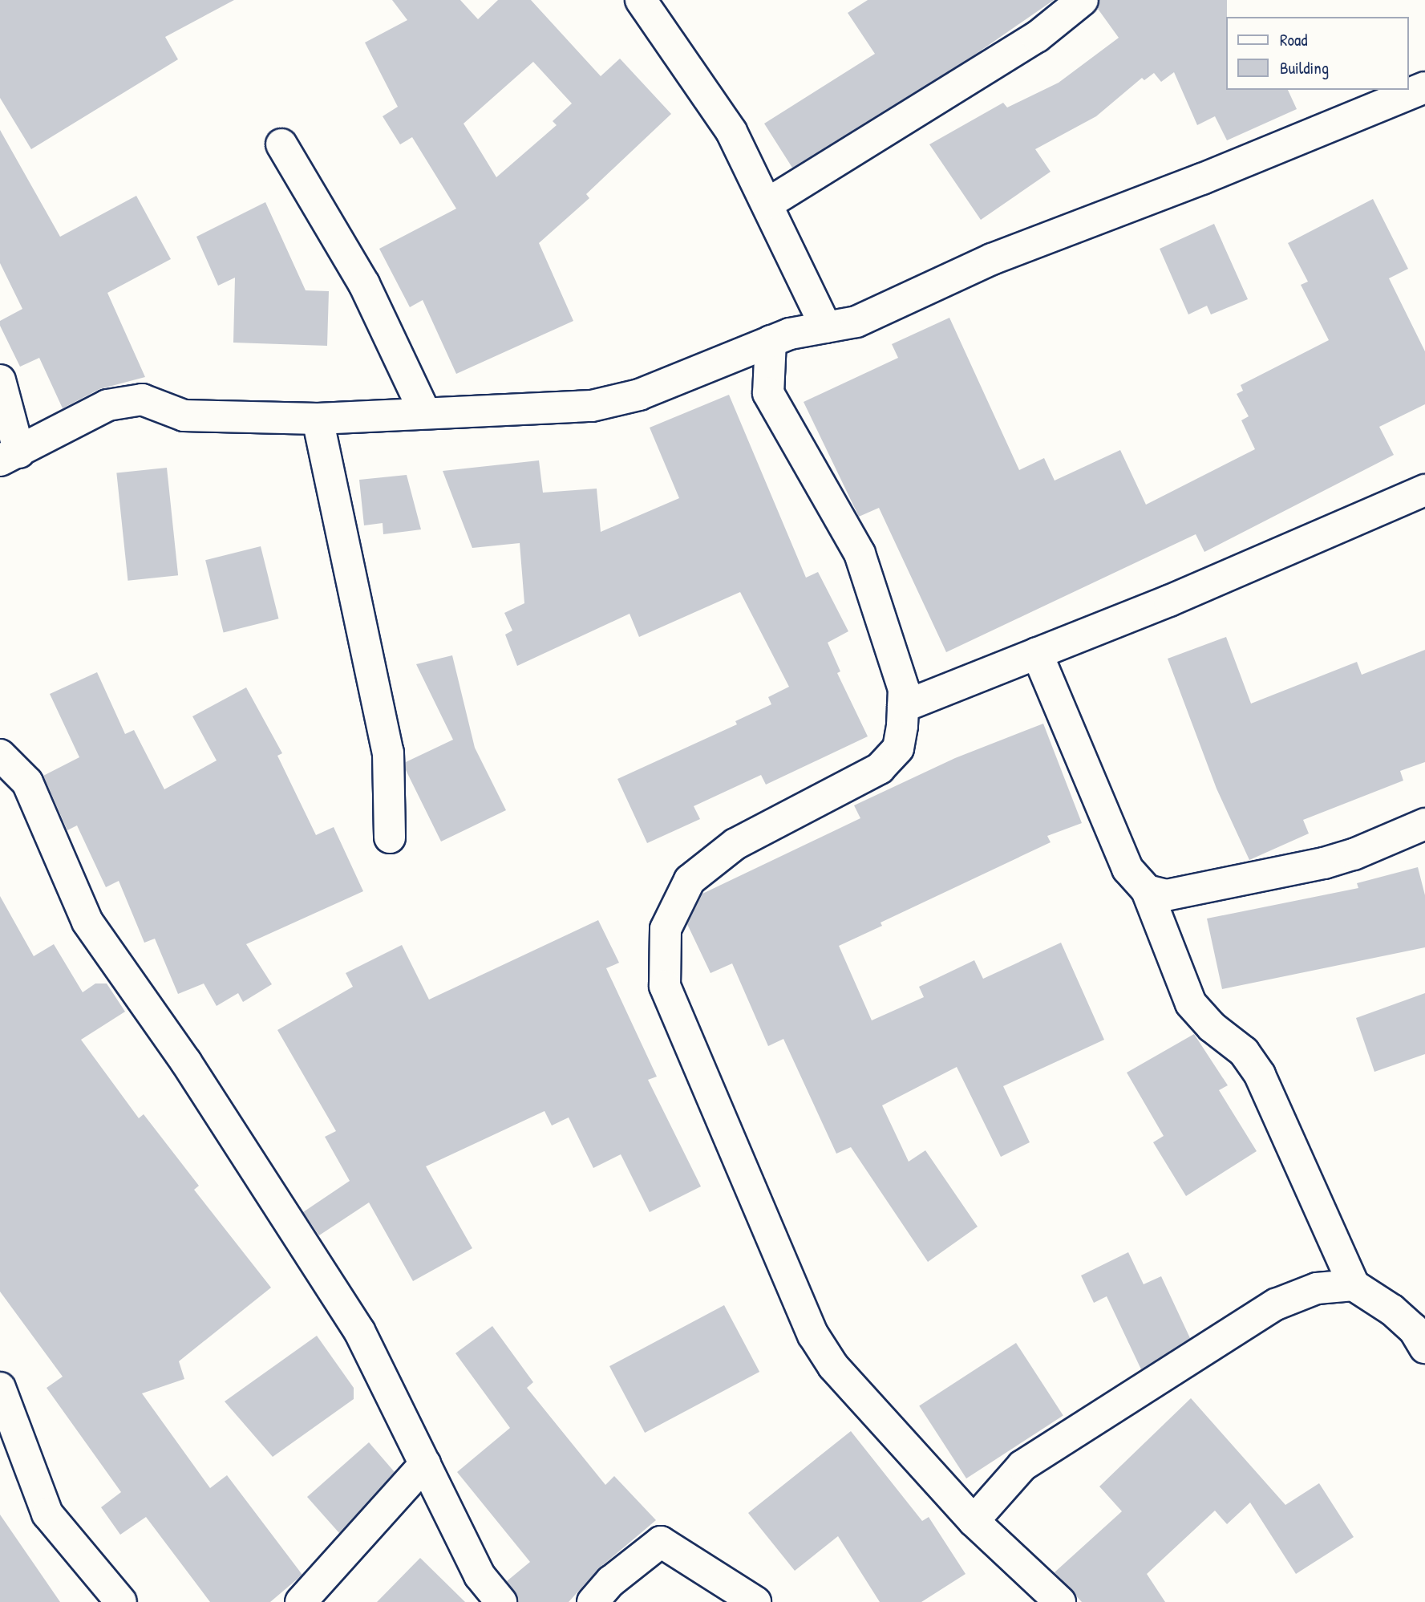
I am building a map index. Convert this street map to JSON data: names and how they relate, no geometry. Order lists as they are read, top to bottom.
{
  "legend": ["Road", "Building"]
}
